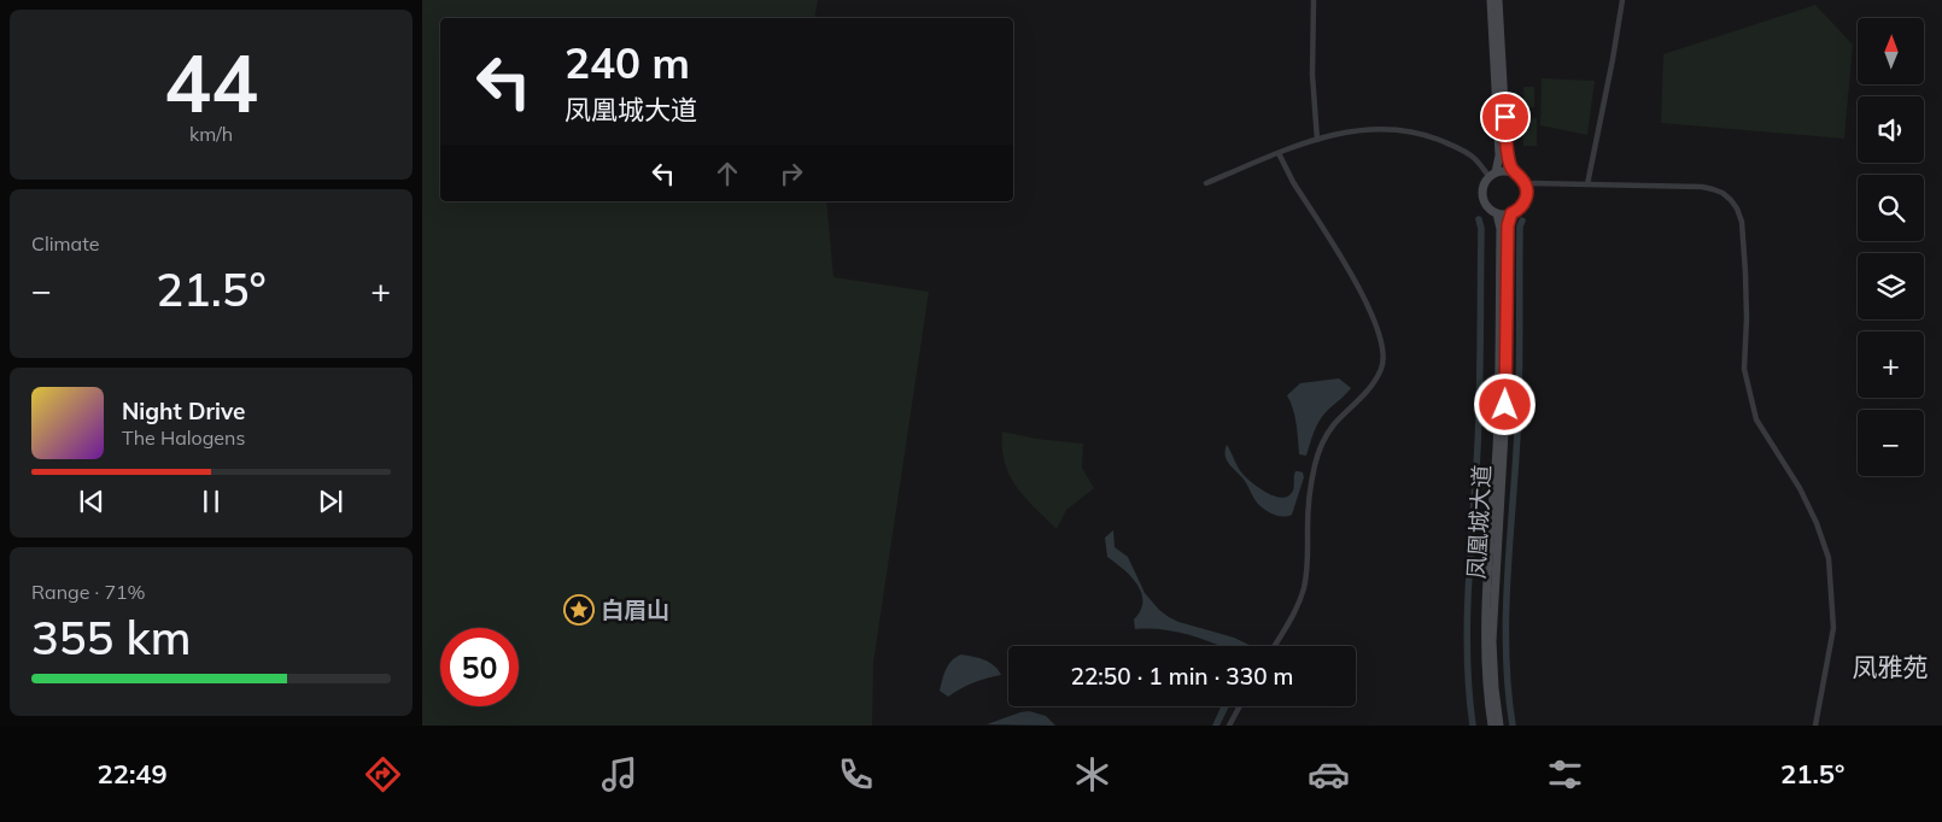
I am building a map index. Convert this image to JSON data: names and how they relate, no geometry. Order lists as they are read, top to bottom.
{
  "streets": {
    "main road": ["凤凰城大道"]
  },
  "districts": ["凤雅苑"],
  "places": {
    "place": ["白眉山"]
  },
  "north": "top",
  "page": {
    "tile": [
      ["44", "km/h"],
      "Climate",
      ["Range · 71%", "355 km"]
    ],
    "map_buttons": ["+", "−"],
    "turn": ["240 m", "凤凰城大道"],
    "heat": ["−", "21.5°", "+"],
    "song": ["Night Drive", "The Halogens"],
    "limit": "50",
    "trip": "22:50 · 1 min · 330 m",
    "tabs": ["22:49", "21.5°"]
  }
}
